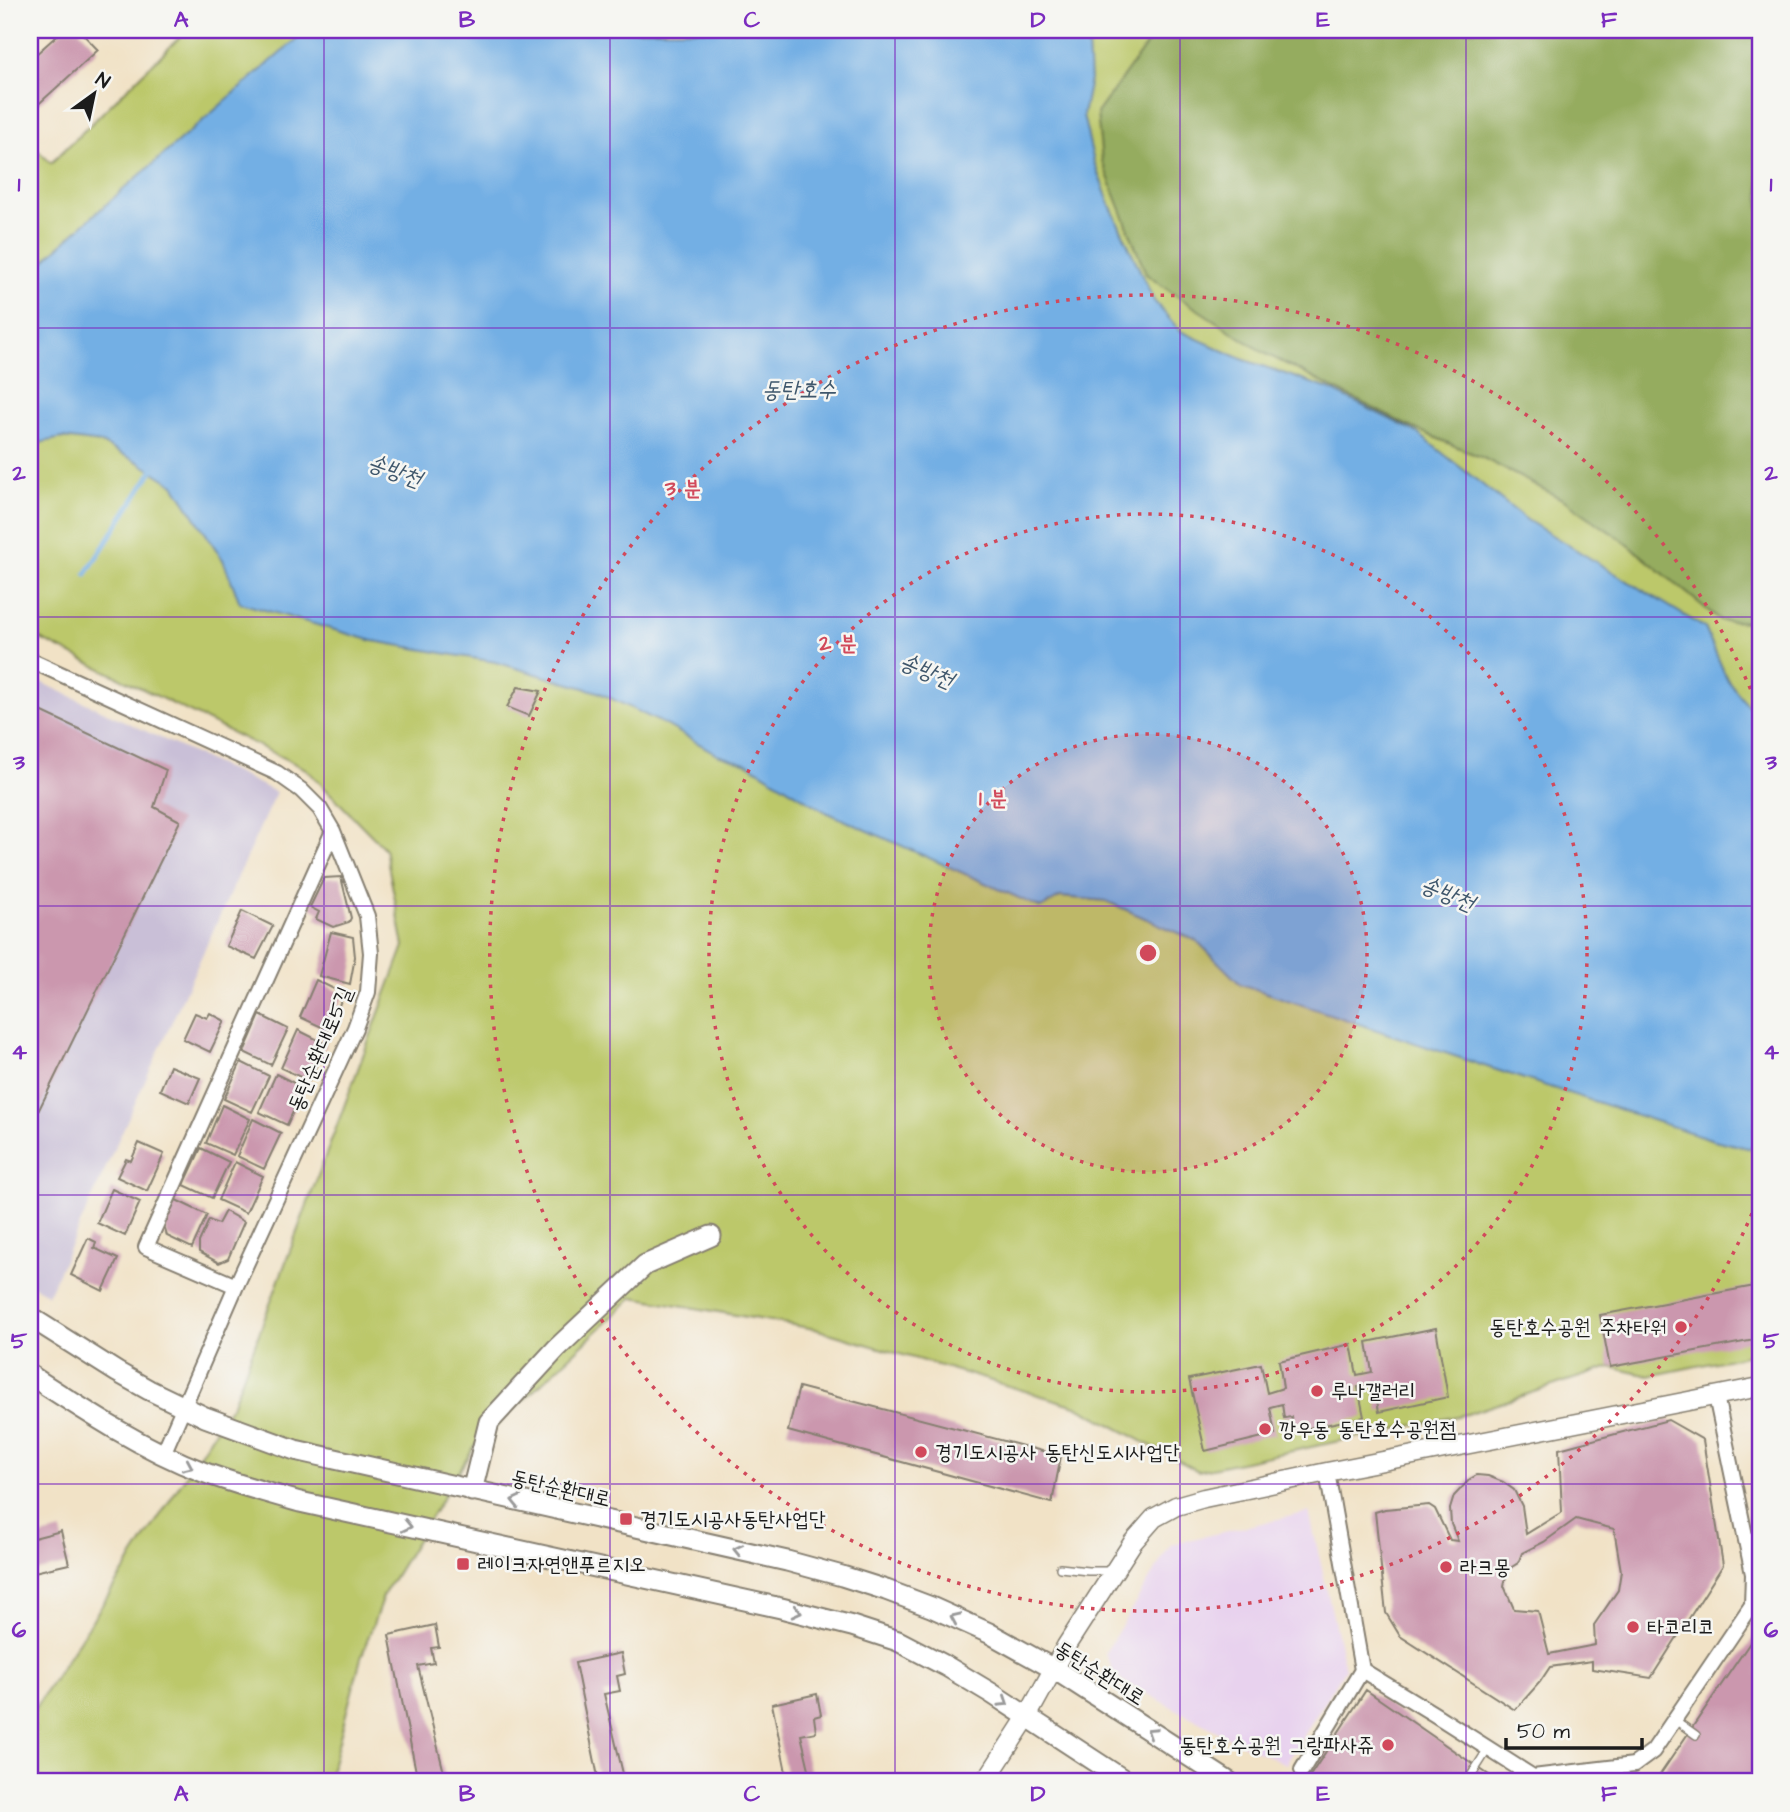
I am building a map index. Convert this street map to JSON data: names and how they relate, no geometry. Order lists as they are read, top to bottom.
{
  "streets": {
    "main road": ["동탄순환대로"],
    "street": ["동탄순환대로5길"]
  },
  "crossings": [
    ["동탄순환대로5길", "동탄순환대로"]
  ],
  "water": ["동탄호수", "송방천"],
  "places": {
    "other": [
      "동탄호수공원 주차타워",
      "루나갤러리",
      "깡우동 동탄호수공원점",
      "경기도시공사 동탄신도시사업단",
      "라크몽",
      "타코리코",
      "동탄호수공원 그랑파사쥬"
    ],
    "transit": ["경기도시공사동탄사업단", "레이크자연앤푸르지오"]
  },
  "scale_bar": "50 m",
  "north": "top right",
  "grid": {
    "columns": [
      "A",
      "B",
      "C",
      "D",
      "E",
      "F"
    ],
    "rows": [
      "1",
      "2",
      "3",
      "4",
      "5",
      "6"
    ]
  },
  "rings": ["3 분", "2 분", "1 분"]
}
